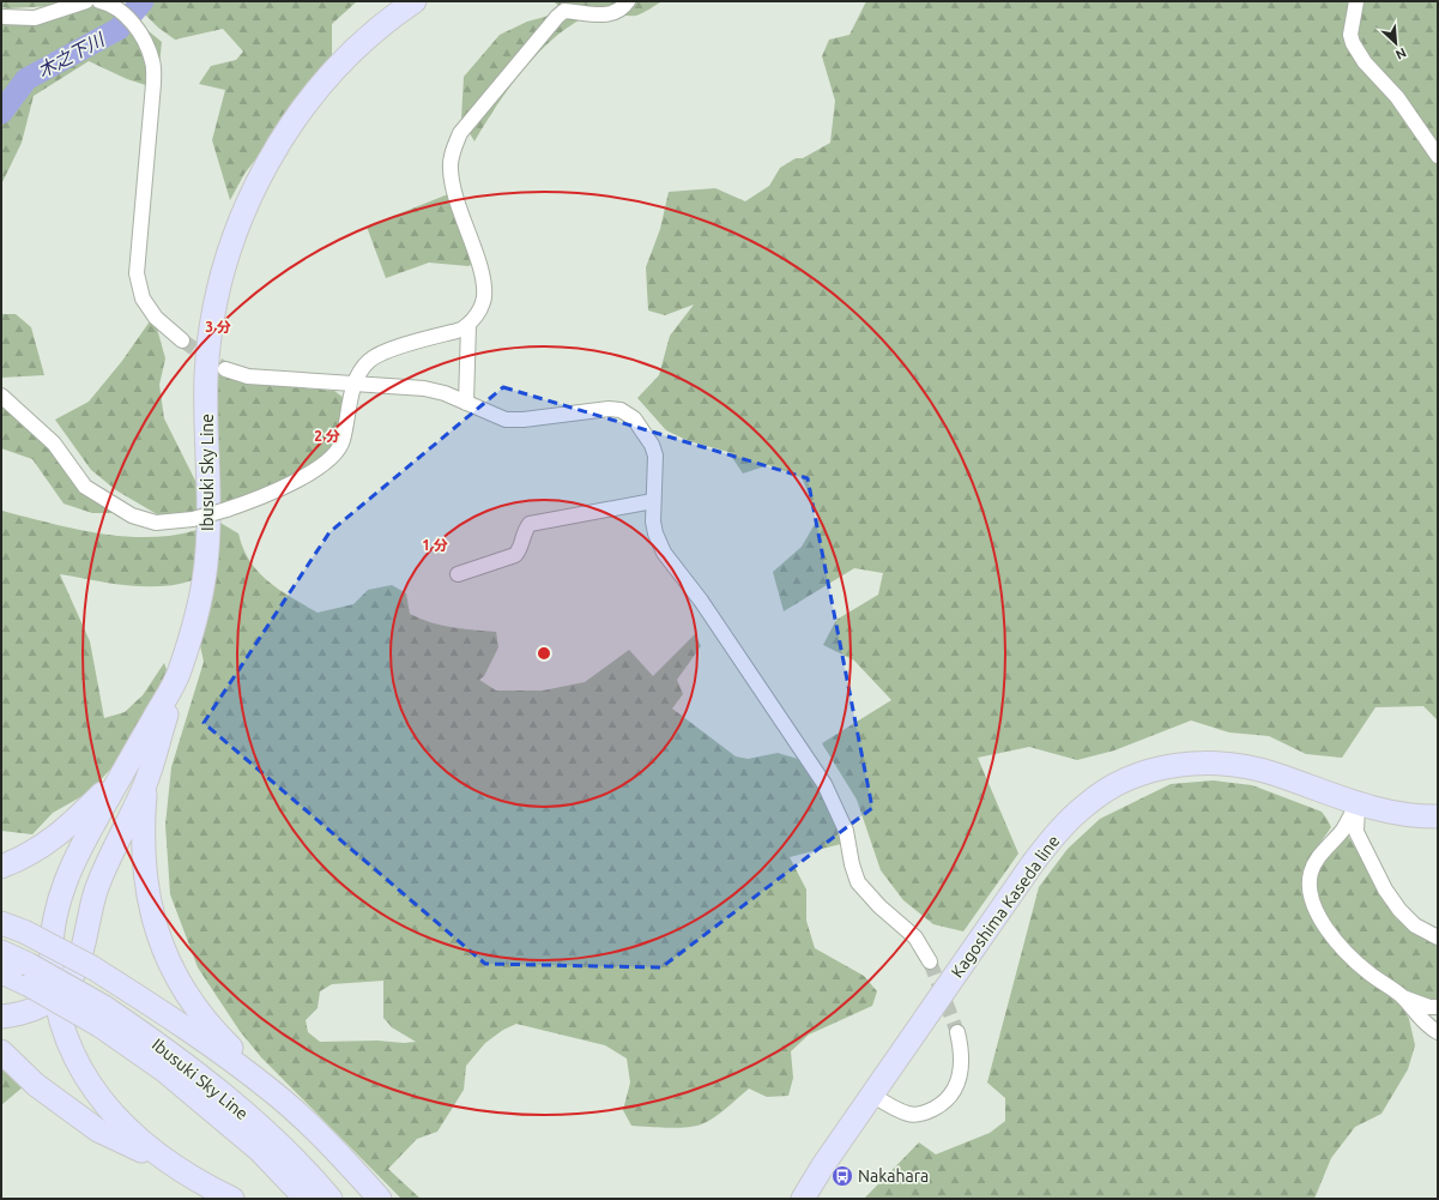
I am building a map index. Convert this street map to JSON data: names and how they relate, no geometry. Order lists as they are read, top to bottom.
{
  "streets": {
    "main road": ["Ibusuki Sky Line", "Kagoshima Kaseda line"]
  },
  "water": ["木之下川"],
  "places": {
    "bus stop": ["Nakahara"]
  },
  "north": "bottom right",
  "rings": ["3 分", "2 分", "1 分"]
}
